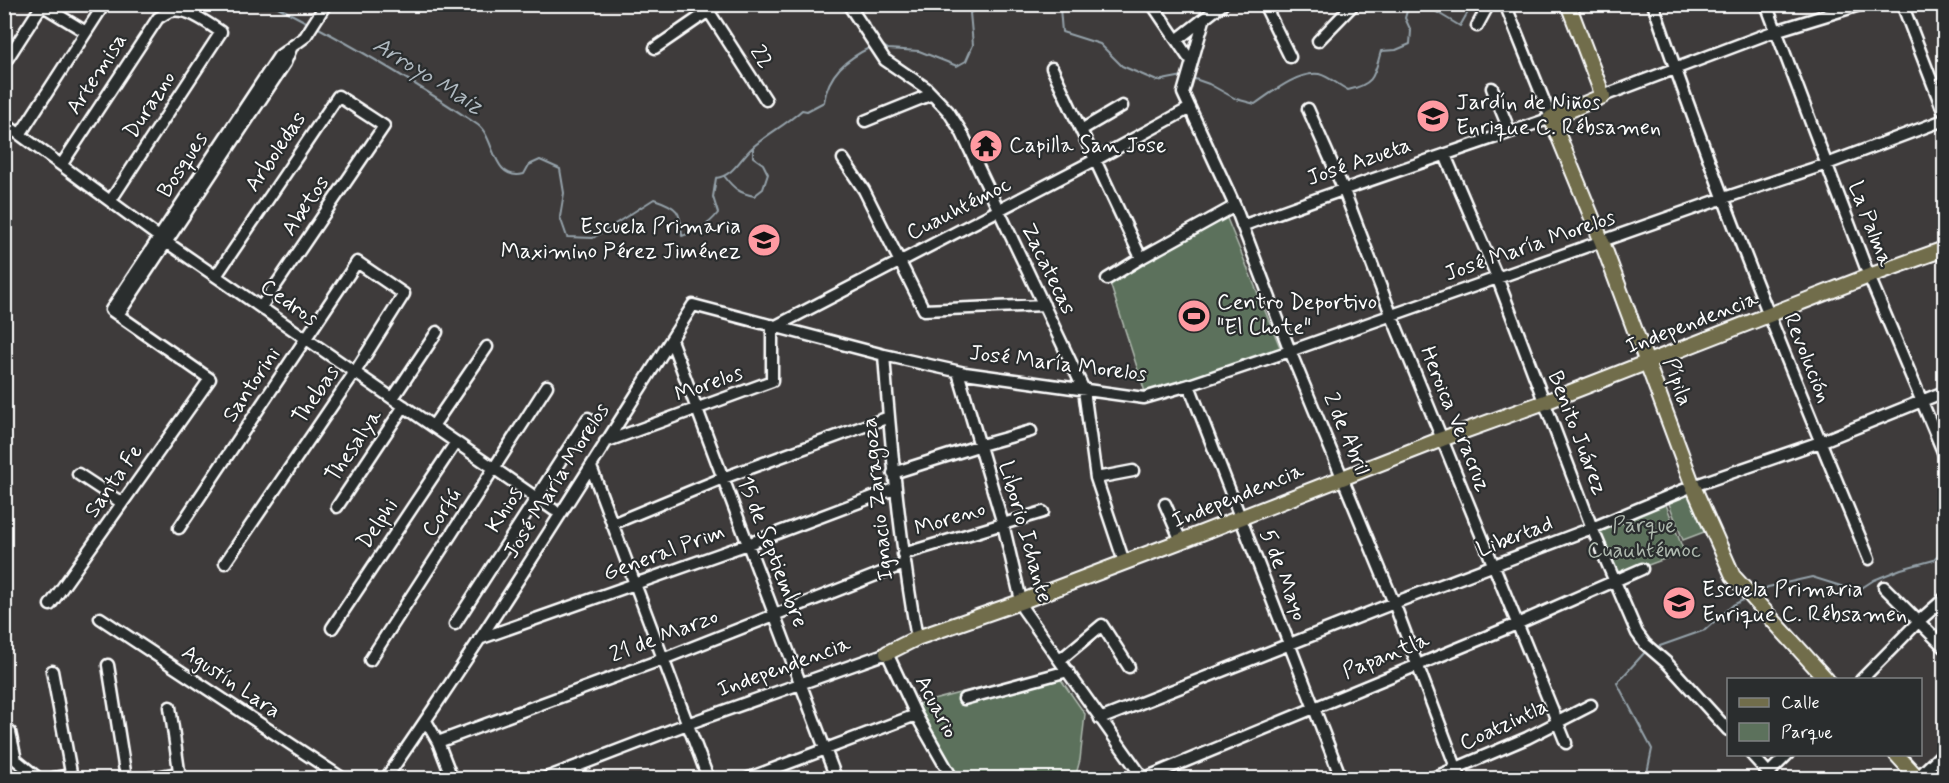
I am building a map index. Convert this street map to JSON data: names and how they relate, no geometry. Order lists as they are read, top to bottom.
{
  "streets": {
    "main road": ["José Azueta", "Independencia", "Pípila"],
    "street": [
      "22",
      "Artemisa",
      "Durazno",
      "Arboledas",
      "Bosques",
      "Abetos",
      "Cuauhtémoc",
      "La Palma",
      "José María Morelos",
      "Zacatecas",
      "Cedros",
      "Revolución",
      "Morelos",
      "Santorini",
      "Thebas",
      "Heroica Veracruz",
      "Benito Juárez",
      "2 de Abril",
      "Thesalya",
      "Santa Fe",
      "Ignacio Zaragoza",
      "Khios",
      "Corfú",
      "Moreno",
      "Delphi",
      "Liborio Ichante",
      "Libertad",
      "15 de Septiembre",
      "General Prim",
      "5 de Mayo",
      "21 de Marzo",
      "Papantla",
      "Agustín Lara",
      "Acuario",
      "Coatzintla"
    ]
  },
  "crossings": [
    ["Artemisa", "Durazno"],
    ["Artemisa", "Cedros"],
    ["Durazno", "Cedros"],
    ["Arboledas", "Abetos"],
    ["Arboledas", "Cedros"],
    ["José Azueta", "La Palma"],
    ["José Azueta", "Revolución"],
    ["José Azueta", "Pípila"],
    ["José Azueta", "Heroica Veracruz"],
    ["José Azueta", "Benito Juárez"],
    ["José Azueta", "2 de Abril"],
    ["Bosques", "Cedros"],
    ["Bosques", "Santa Fe"],
    ["Abetos", "Cedros"],
    ["Cuauhtémoc", "José María Morelos"],
    ["Cuauhtémoc", "Zacatecas"],
    ["Cuauhtémoc", "Morelos"],
    ["Cuauhtémoc", "2 de Abril"],
    ["La Palma", "José María Morelos"],
    ["La Palma", "Independencia"],
    ["La Palma", "Libertad"],
    ["José María Morelos", "Zacatecas"],
    ["José María Morelos", "Revolución"],
    ["José María Morelos", "Pípila"],
    ["José María Morelos", "Morelos"],
    ["José María Morelos", "Heroica Veracruz"],
    ["José María Morelos", "Benito Juárez"],
    ["José María Morelos", "2 de Abril"],
    ["José María Morelos", "Ignacio Zaragoza"],
    ["José María Morelos", "Liborio Ichante"],
    ["José María Morelos", "15 de Septiembre"],
    ["José María Morelos", "General Prim"],
    ["José María Morelos", "5 de Mayo"],
    ["Zacatecas", "Independencia"],
    ["Cedros", "Santorini"],
    ["Cedros", "Thebas"],
    ["Cedros", "Thesalya"],
    ["Cedros", "Khios"],
    ["Cedros", "Corfú"],
    ["Cedros", "Delphi"],
    ["Independencia", "Revolución"],
    ["Independencia", "Pípila"],
    ["Independencia", "Heroica Veracruz"],
    ["Independencia", "Benito Juárez"],
    ["Independencia", "2 de Abril"],
    ["Independencia", "Ignacio Zaragoza"],
    ["Independencia", "Liborio Ichante"],
    ["Independencia", "15 de Septiembre"],
    ["Independencia", "5 de Mayo"],
    ["Independencia", "Acuario"],
    ["Revolución", "Libertad"],
    ["Pípila", "Libertad"],
    ["Morelos", "15 de Septiembre"],
    ["Santorini", "Thebas"],
    ["Heroica Veracruz", "Libertad"],
    ["Heroica Veracruz", "Papantla"],
    ["Heroica Veracruz", "Coatzintla"],
    ["Benito Juárez", "Libertad"],
    ["Benito Juárez", "Papantla"],
    ["2 de Abril", "Libertad"],
    ["2 de Abril", "Papantla"],
    ["2 de Abril", "Coatzintla"],
    ["Ignacio Zaragoza", "Moreno"],
    ["Ignacio Zaragoza", "General Prim"],
    ["Ignacio Zaragoza", "21 de Marzo"],
    ["Moreno", "Liborio Ichante"],
    ["Moreno", "21 de Marzo"],
    ["Liborio Ichante", "Libertad"],
    ["Liborio Ichante", "Papantla"],
    ["Libertad", "5 de Mayo"],
    ["15 de Septiembre", "General Prim"],
    ["15 de Septiembre", "21 de Marzo"],
    ["5 de Mayo", "Papantla"]
  ],
  "water": ["Arroyo Maiz"],
  "parks": ["Parque Cuauhtémoc"],
  "places": {
    "school or university": ["Jardín de Niños Enrique C. Rébsamen", "Escuela Primaria Maximino Pérez Jiménez", "Escuela Primaria Enrique C. Rébsamen"],
    "temple": ["Capilla San Jose"],
    "sports": ["Centro Deportivo \"El Chote\""]
  },
  "legend": ["Calle", "Parque"]
}
